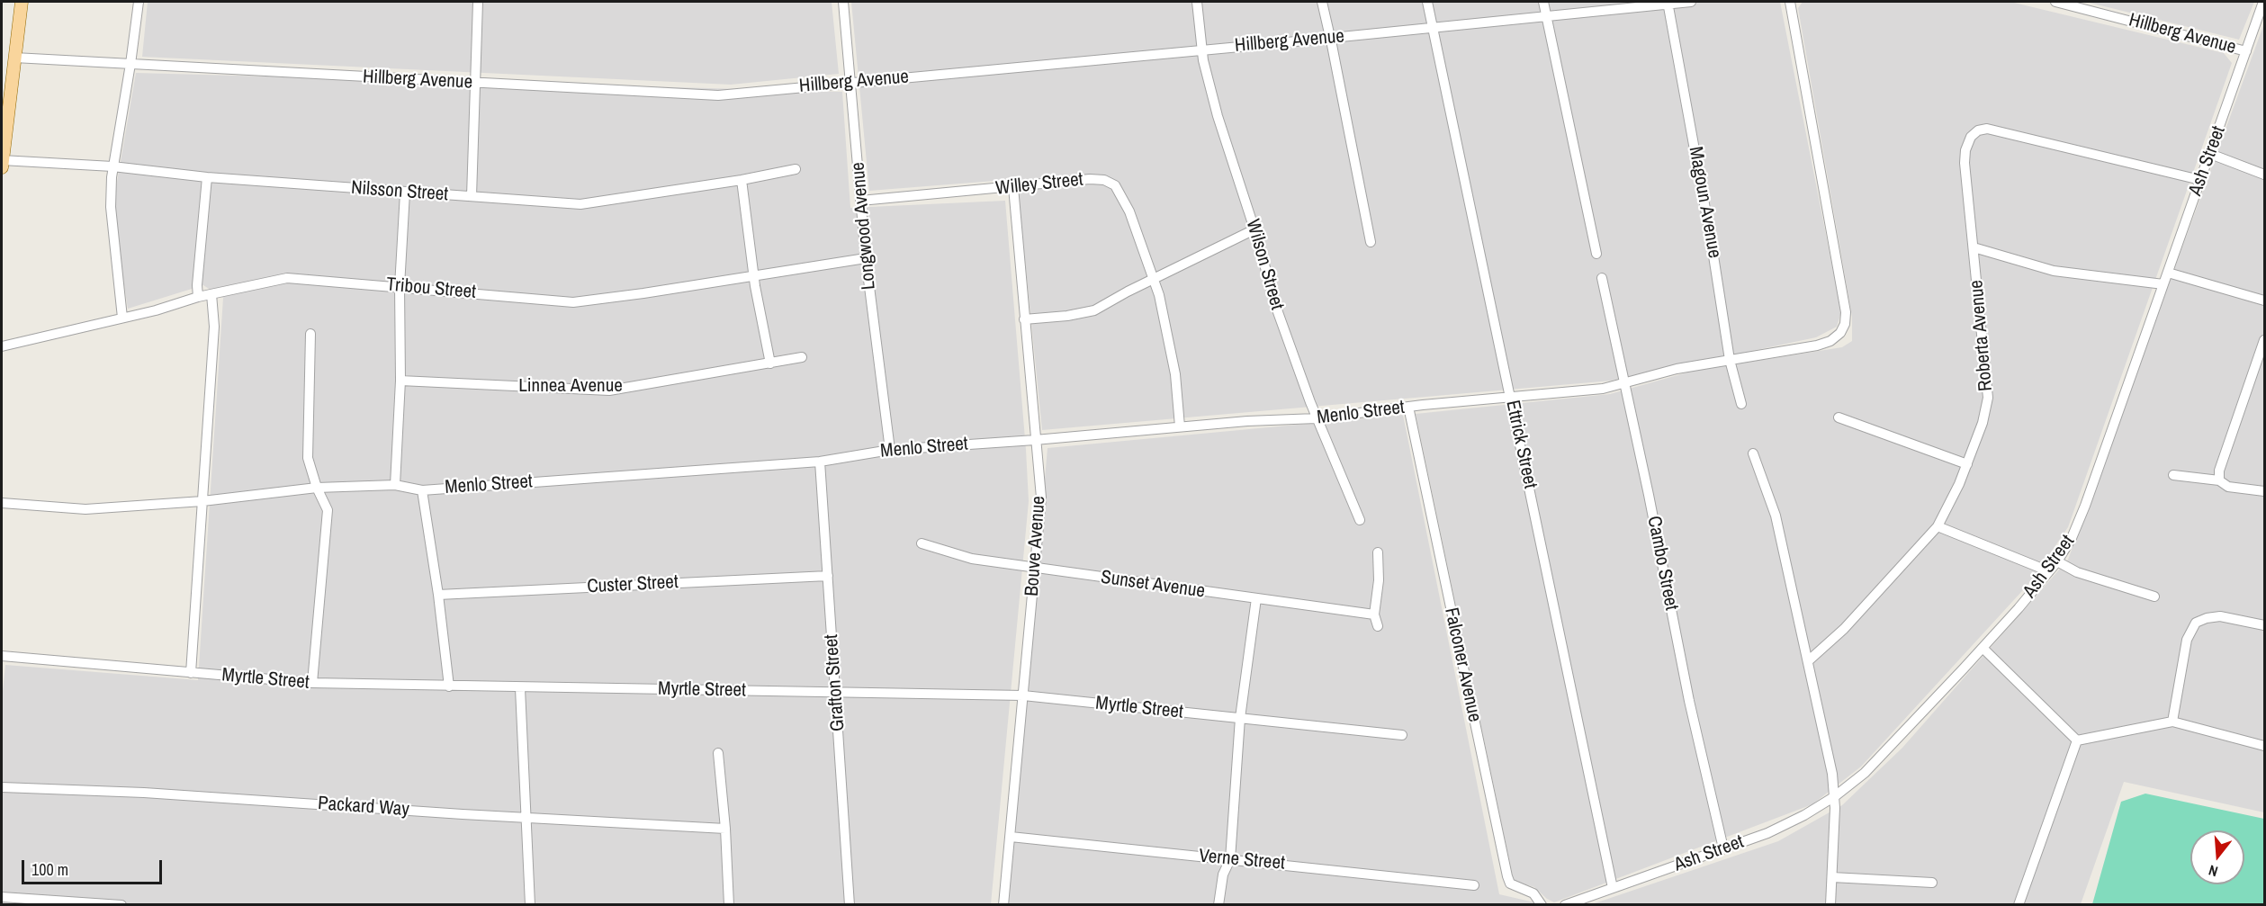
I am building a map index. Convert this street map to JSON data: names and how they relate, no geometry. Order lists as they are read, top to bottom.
{
  "streets": {
    "street": [
      "Hillberg Avenue",
      "Ash Street",
      "Willey Street",
      "Nilsson Street",
      "Magoun Avenue",
      "Longwood Avenue",
      "Wilson Street",
      "Tribou Street",
      "Roberta Avenue",
      "Linnea Avenue",
      "Menlo Street",
      "Ettrick Street",
      "Bouve Avenue",
      "Cambo Street",
      "Custer Street",
      "Sunset Avenue",
      "Falconer Avenue",
      "Myrtle Street",
      "Grafton Street",
      "Packard Way",
      "Verne Street"
    ]
  },
  "crossings": [
    ["Hillberg Avenue", "Ash Street"],
    ["Hillberg Avenue", "Magoun Avenue"],
    ["Hillberg Avenue", "Longwood Avenue"],
    ["Hillberg Avenue", "Wilson Street"],
    ["Hillberg Avenue", "Ettrick Street"],
    ["Ash Street", "Roberta Avenue"],
    ["Ash Street", "Ettrick Street"],
    ["Ash Street", "Cambo Street"],
    ["Willey Street", "Longwood Avenue"],
    ["Willey Street", "Bouve Avenue"],
    ["Magoun Avenue", "Menlo Street"],
    ["Longwood Avenue", "Tribou Street"],
    ["Longwood Avenue", "Menlo Street"],
    ["Wilson Street", "Menlo Street"],
    ["Menlo Street", "Ettrick Street"],
    ["Menlo Street", "Bouve Avenue"],
    ["Menlo Street", "Cambo Street"],
    ["Menlo Street", "Falconer Avenue"],
    ["Menlo Street", "Grafton Street"],
    ["Bouve Avenue", "Sunset Avenue"],
    ["Bouve Avenue", "Myrtle Street"],
    ["Bouve Avenue", "Verne Street"],
    ["Custer Street", "Grafton Street"],
    ["Myrtle Street", "Grafton Street"]
  ],
  "scale_bar": "100 m",
  "north": "bottom"
}
